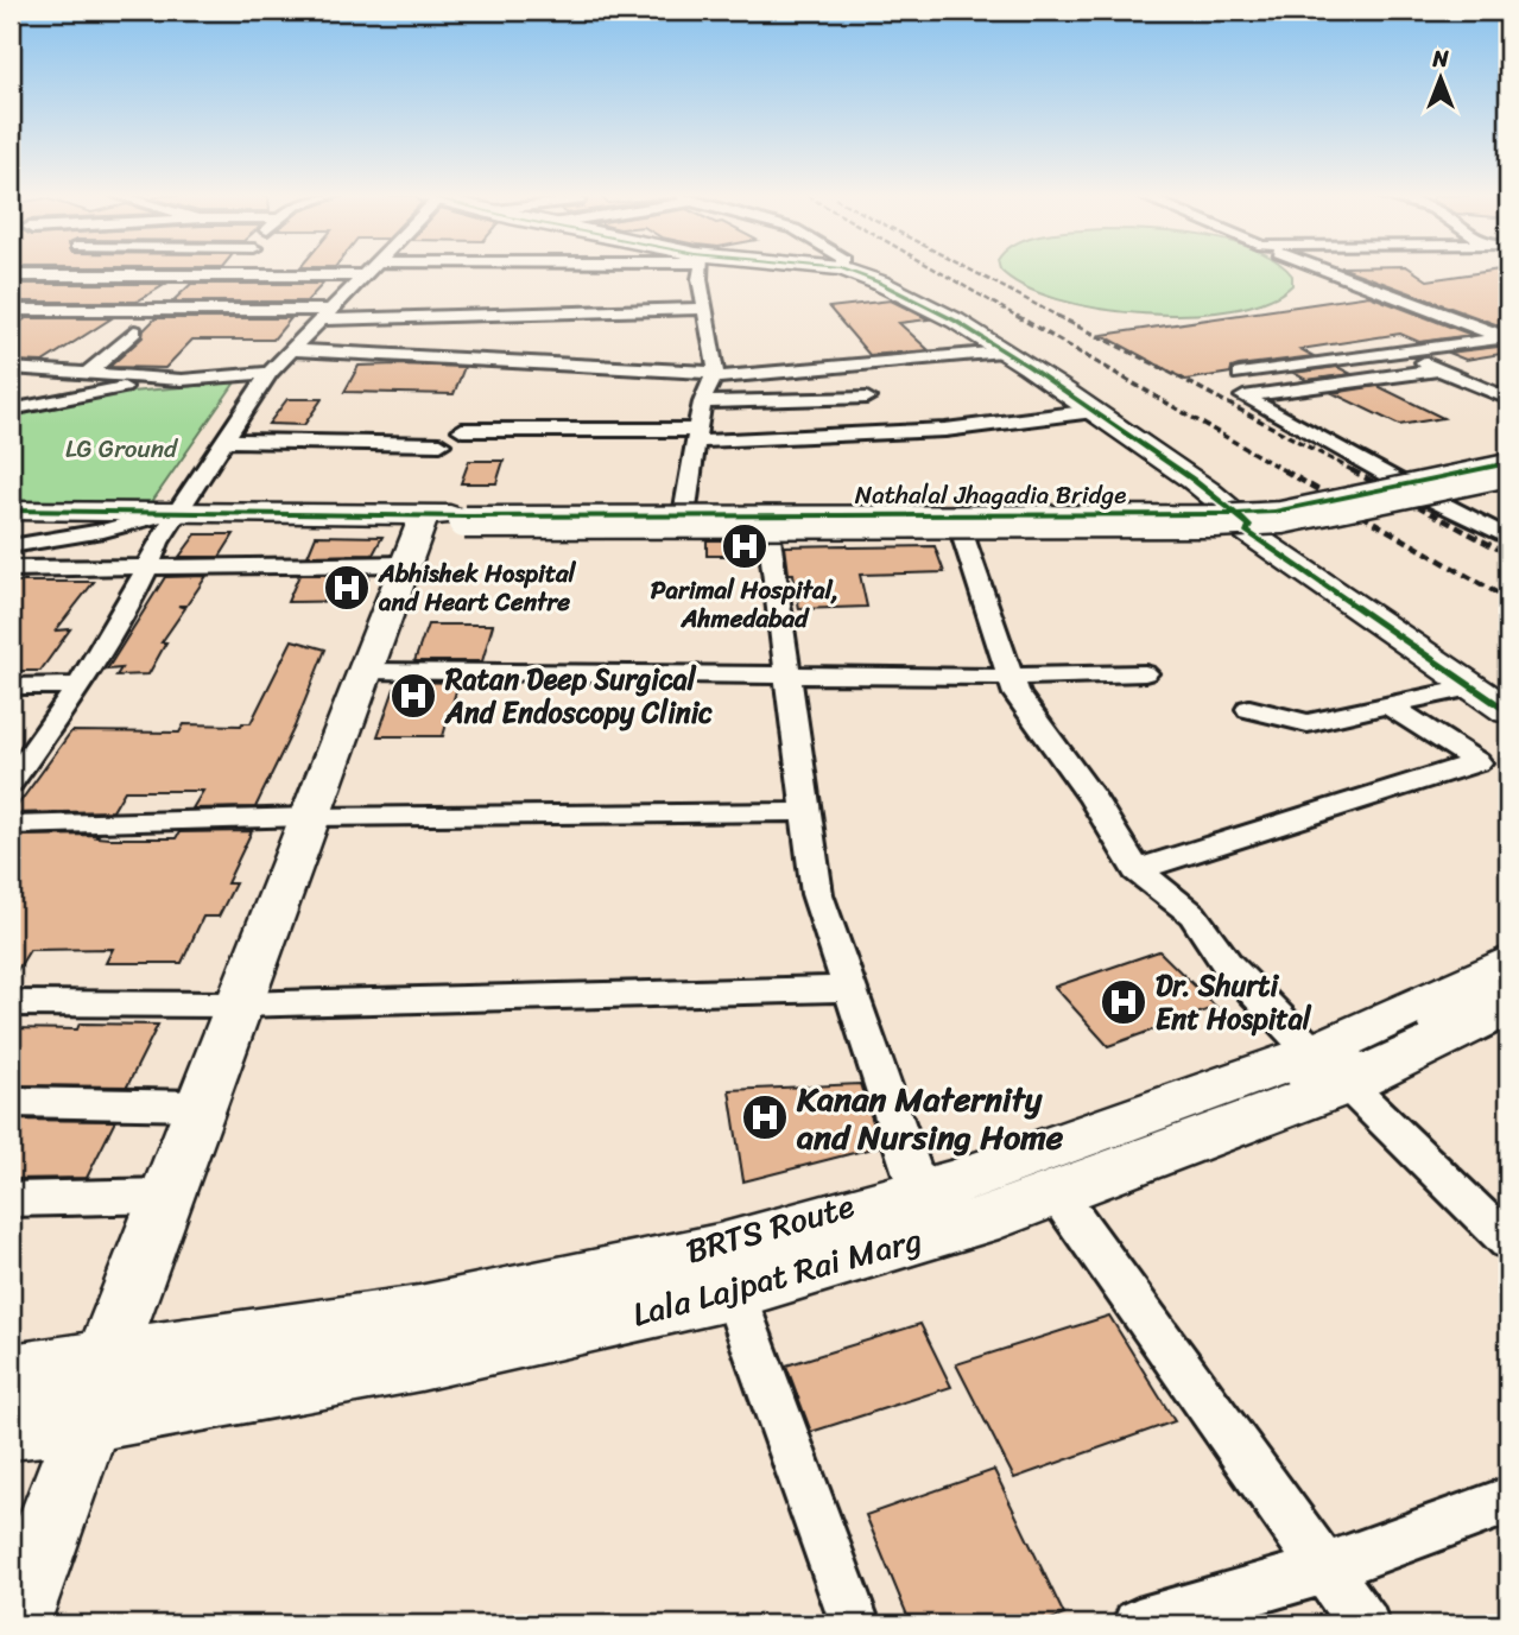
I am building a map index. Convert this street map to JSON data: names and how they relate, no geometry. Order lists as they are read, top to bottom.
{
  "streets": {
    "street": ["Nathalal Jhagadia Bridge", "Lala Lajpat Rai Marg"],
    "lane": ["BRTS Route"]
  },
  "crossings": [
    ["BRTS Route", "Lala Lajpat Rai Marg"]
  ],
  "parks": ["LG Ground"],
  "places": {
    "hospital": [
      "Parimal Hospital, Ahmedabad",
      "Abhishek Hospital and Heart Centre",
      "Ratan Deep Surgical And Endoscopy Clinic",
      "Dr. Shurti Ent Hospital",
      "Kanan Maternity and Nursing Home"
    ]
  },
  "north": "top"
}
